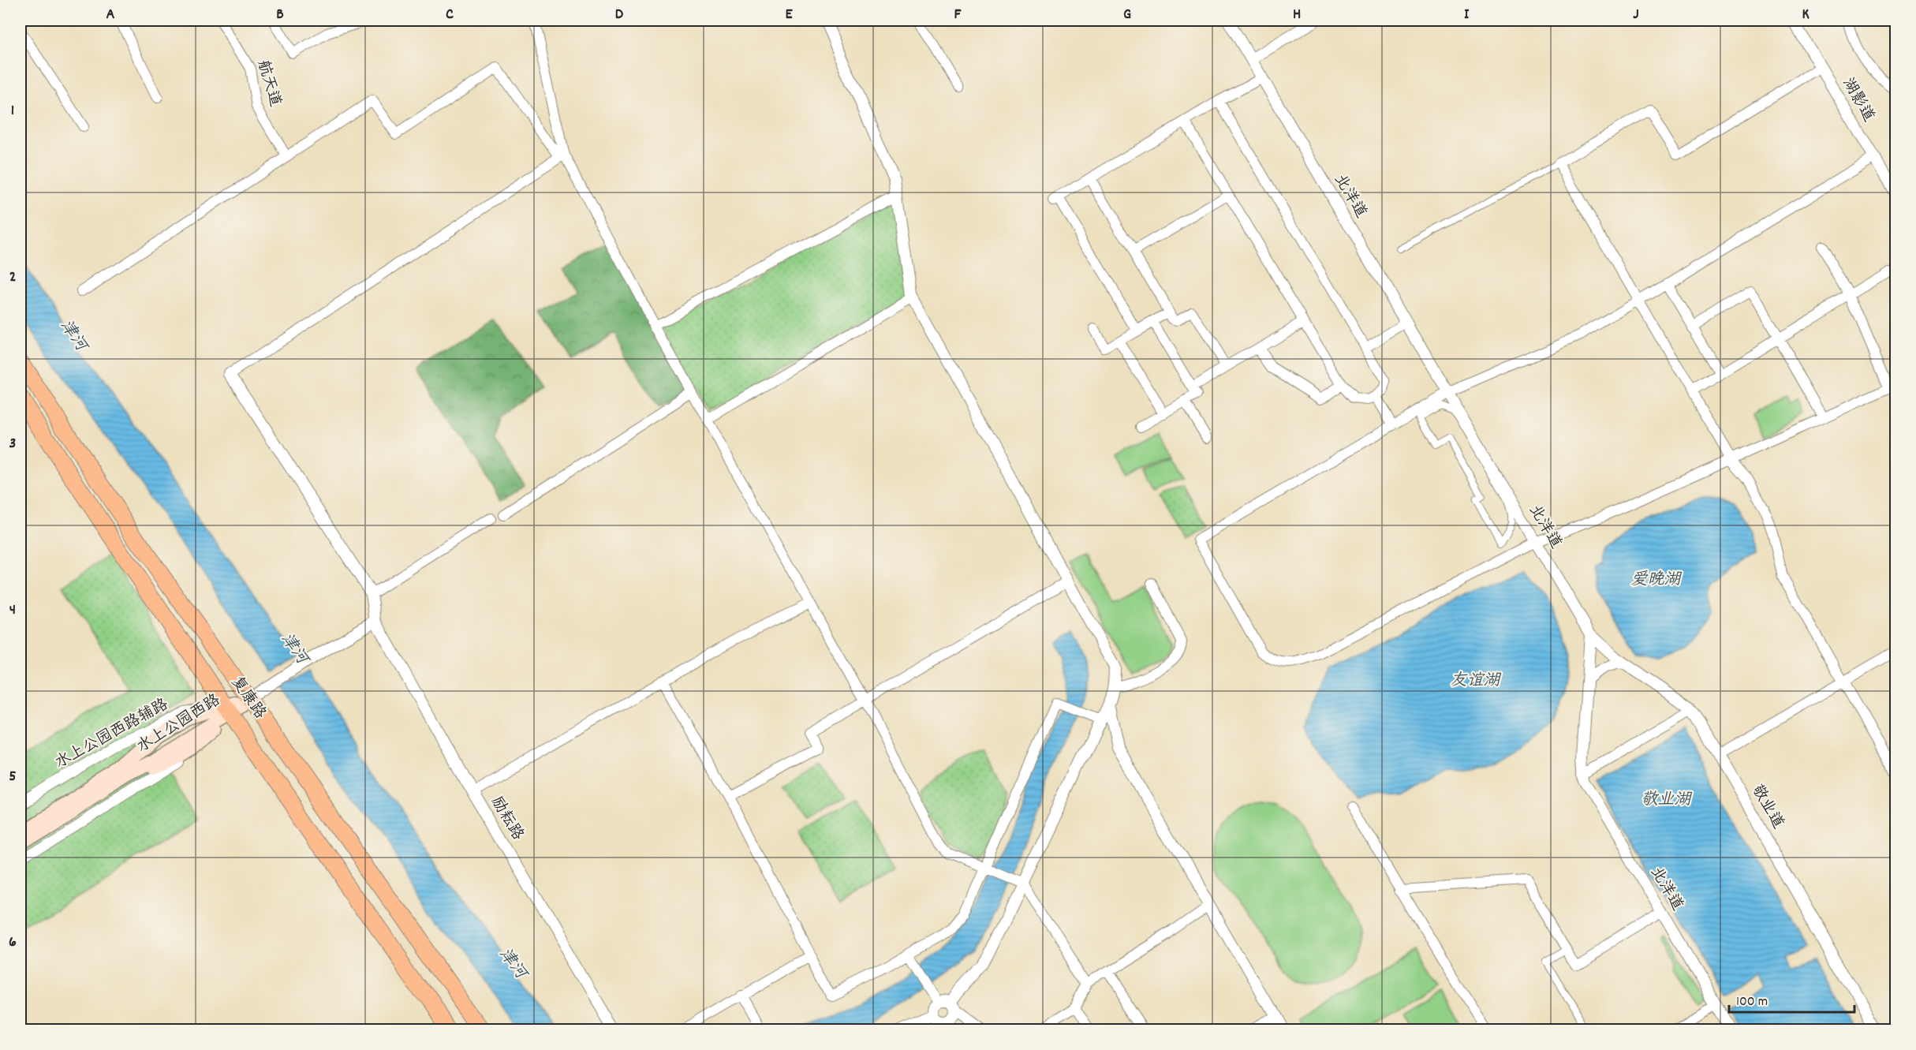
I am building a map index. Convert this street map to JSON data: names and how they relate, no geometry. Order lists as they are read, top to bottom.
{
  "streets": {
    "highway": ["复康路"],
    "main road": ["水上公园西路"],
    "street": [
      "航天道",
      "湖影道",
      "北洋道",
      "水上公园西路辅路",
      "敬业道",
      "励耘路"
    ]
  },
  "crossings": [
    ["北洋道", "敬业道"],
    ["复康路", "水上公园西路"],
    ["复康路", "水上公园西路辅路"],
    ["水上公园西路", "水上公园西路辅路"]
  ],
  "water": [
    "津河",
    "爱晚湖",
    "友谊湖",
    "敬业湖"
  ],
  "scale_bar": "100 m",
  "grid": {
    "columns": [
      "A",
      "B",
      "C",
      "D",
      "E",
      "F",
      "G",
      "H",
      "I",
      "J",
      "K"
    ],
    "rows": [
      "1",
      "2",
      "3",
      "4",
      "5",
      "6"
    ]
  }
}
